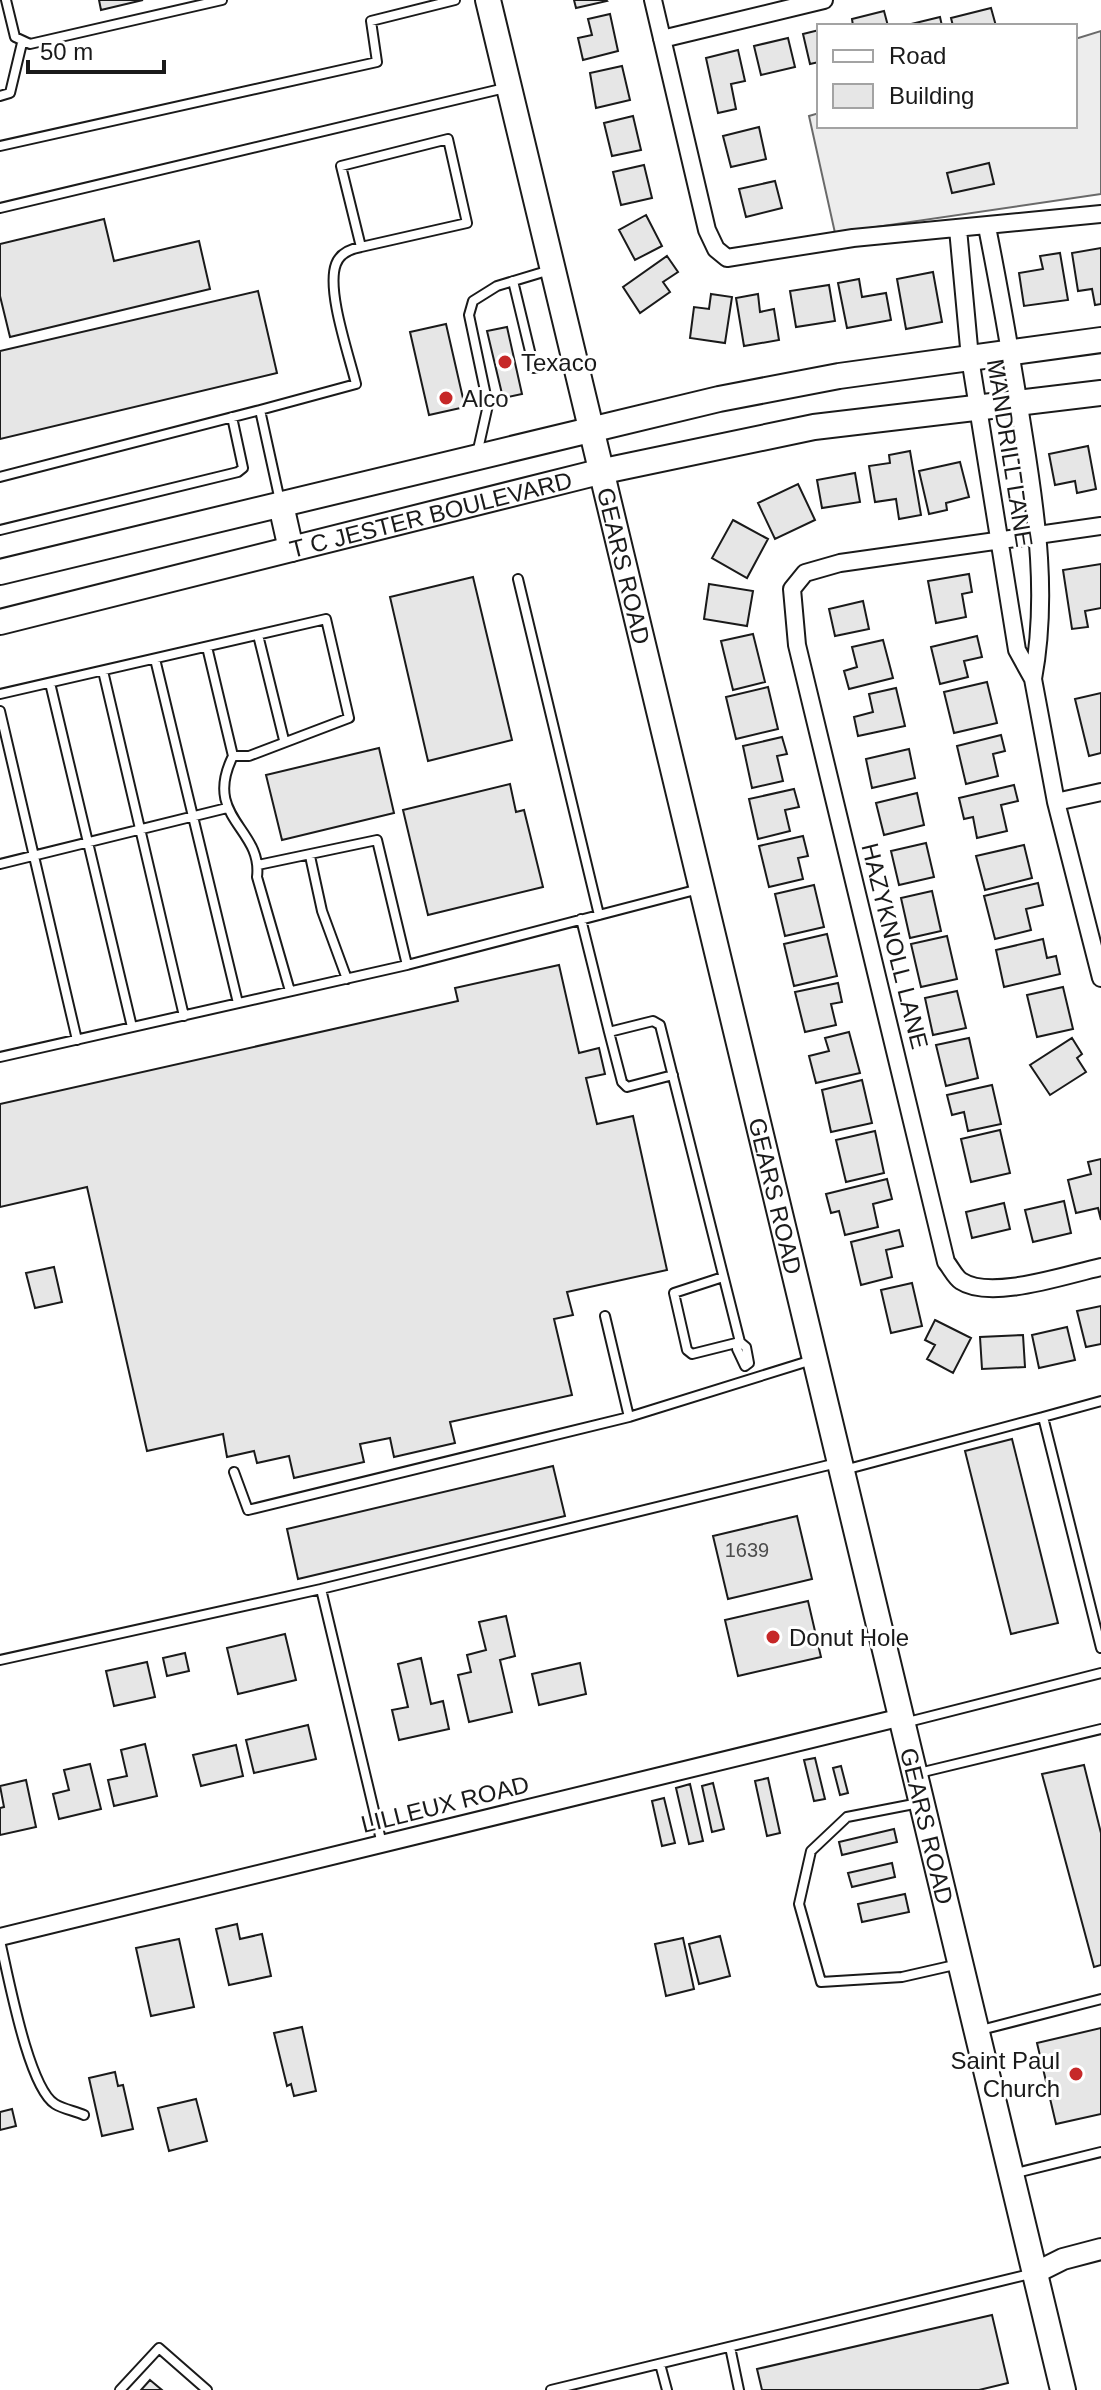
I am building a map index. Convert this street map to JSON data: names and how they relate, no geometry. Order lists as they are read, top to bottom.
{
  "streets": {
    "main road": ["T C JESTER BOULEVARD", "GEARS ROAD"],
    "street": ["MANDRILL LANE", "HAZYKNOLL LANE", "LILLEUX ROAD"]
  },
  "crossings": [
    ["MANDRILL LANE", "T C JESTER BOULEVARD"],
    ["MANDRILL LANE", "HAZYKNOLL LANE"],
    ["T C JESTER BOULEVARD", "GEARS ROAD"],
    ["GEARS ROAD", "LILLEUX ROAD"]
  ],
  "places": [
    "Texaco",
    "Alco",
    "Donut Hole",
    "Saint Paul Church"
  ],
  "house_numbers": ["1639"],
  "legend": ["Road", "Building"],
  "scale_bar": "50 m"
}
